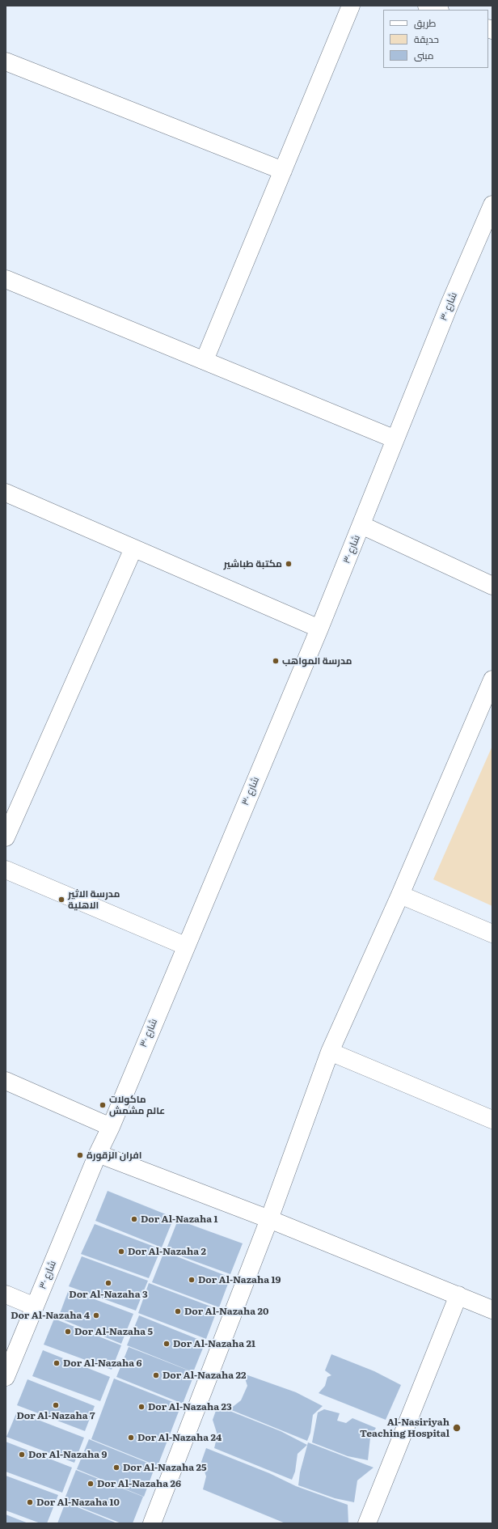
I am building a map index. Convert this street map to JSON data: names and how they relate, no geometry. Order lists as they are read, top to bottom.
{
  "streets": {
    "street": ["شارع ٣٠"]
  },
  "places": [
    "مكتبة طباشير",
    "مدرسة المواهب",
    "مدرسة الاثير الاهلية",
    "ماكولات عالم مشمش",
    "افران الزقورة",
    "Dor Al-Nazaha 1",
    "Dor Al-Nazaha 2",
    "Dor Al-Nazaha 19",
    "Dor Al-Nazaha 3",
    "Dor Al-Nazaha 20",
    "Dor Al-Nazaha 4",
    "Dor Al-Nazaha 5",
    "Dor Al-Nazaha 21",
    "Dor Al-Nazaha 6",
    "Dor Al-Nazaha 22",
    "Dor Al-Nazaha 7",
    "Dor Al-Nazaha 23",
    "Al-Nasiriyah Teaching Hospital",
    "Dor Al-Nazaha 24",
    "Dor Al-Nazaha 9",
    "Dor Al-Nazaha 25",
    "Dor Al-Nazaha 26",
    "Dor Al-Nazaha 10"
  ],
  "legend": ["طريق", "حديقة", "مبنى"]
}
